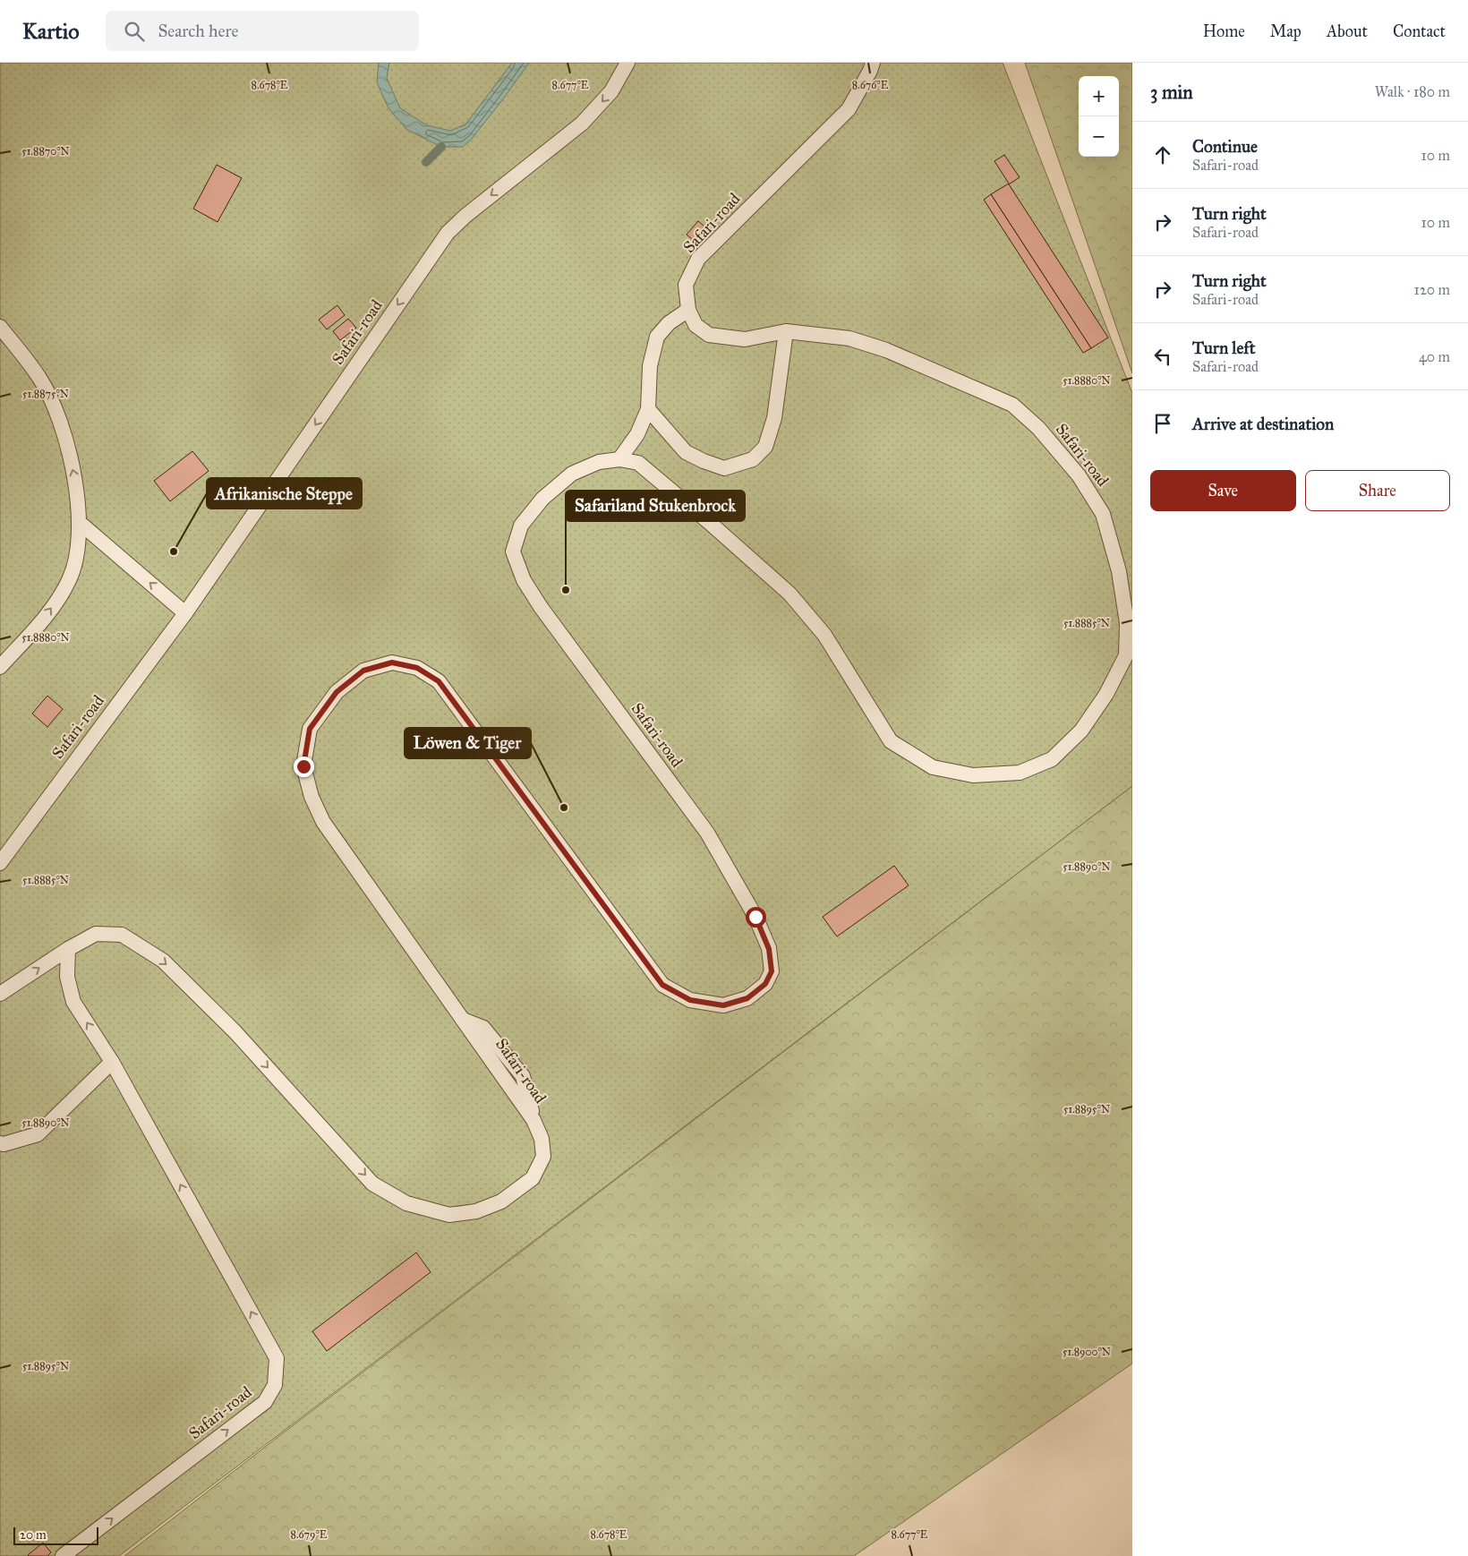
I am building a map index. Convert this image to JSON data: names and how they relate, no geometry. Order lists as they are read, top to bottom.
{
  "streets": {
    "lane": ["Safari-road"]
  },
  "places": ["Afrikanische Steppe", "Safariland Stukenbrock", "Löwen & Tiger"],
  "scale_bar": "20 m",
  "page": {
    "header": "Kartio",
    "search": "Search here",
    "nav": [
      "Home",
      "Map",
      "About",
      "Contact"
    ],
    "heading": ["3 min", "Walk · 180 m"],
    "map_buttons": ["+", "−"],
    "list": [
      ["Continue", "Safari-road", "10 m"],
      ["Turn right", "Safari-road", "10 m"],
      ["Turn right", "Safari-road", "120 m"],
      ["Turn left", "Safari-road", "40 m"],
      "Arrive at destination"
    ],
    "buttons": ["Save", "Share"],
    "scale": "20 m"
  },
  "coordinates": [
    "8.678°E",
    "8.677°E",
    "8.676°E",
    "51.8870°N",
    "51.8880°N",
    "51.8875°N",
    "51.8885°N",
    "51.8890°N",
    "51.8895°N",
    "51.8900°N",
    "8.679°E"
  ]
}
